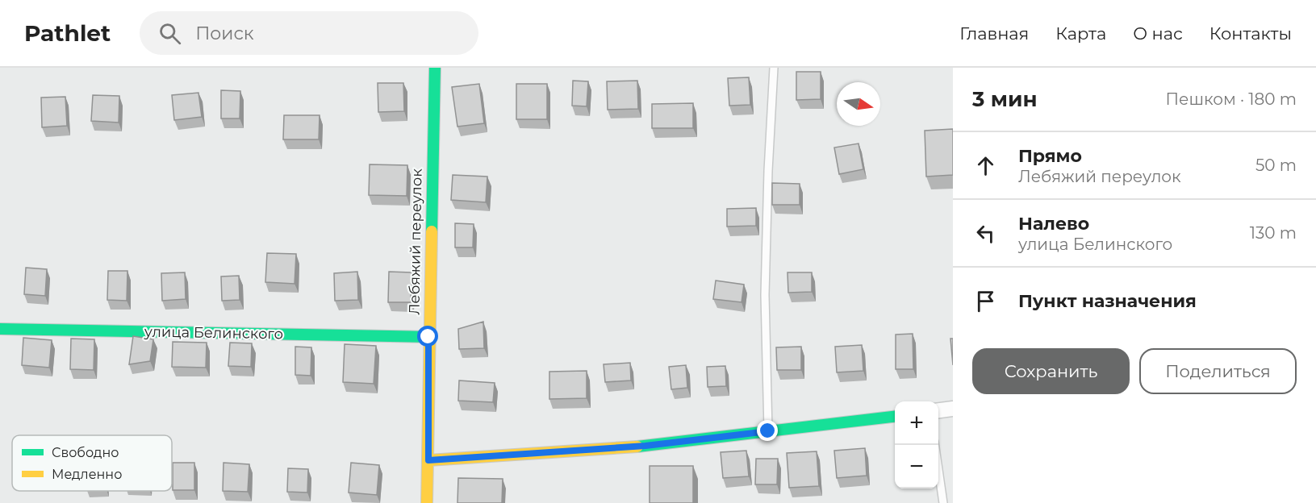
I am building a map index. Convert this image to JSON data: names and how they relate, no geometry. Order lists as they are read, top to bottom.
{
  "streets": {
    "street": ["Лебяжий переулок", "улица Белинского"]
  },
  "crossings": [
    ["Лебяжий переулок", "улица Белинского"]
  ],
  "legend": ["Свободно", "Медленно"],
  "north": "right",
  "page": {
    "header": "Pathlet",
    "search": "Поиск",
    "nav": [
      "Главная",
      "Карта",
      "О нас",
      "Контакты"
    ],
    "heading": ["3 мин", "Пешком · 180 m"],
    "list": [
      ["Прямо", "Лебяжий переулок", "50 m"],
      ["Налево", "улица Белинского", "130 m"],
      "Пункт назначения"
    ],
    "buttons": ["Сохранить", "Поделиться"],
    "map_buttons": ["+", "−"]
  }
}
